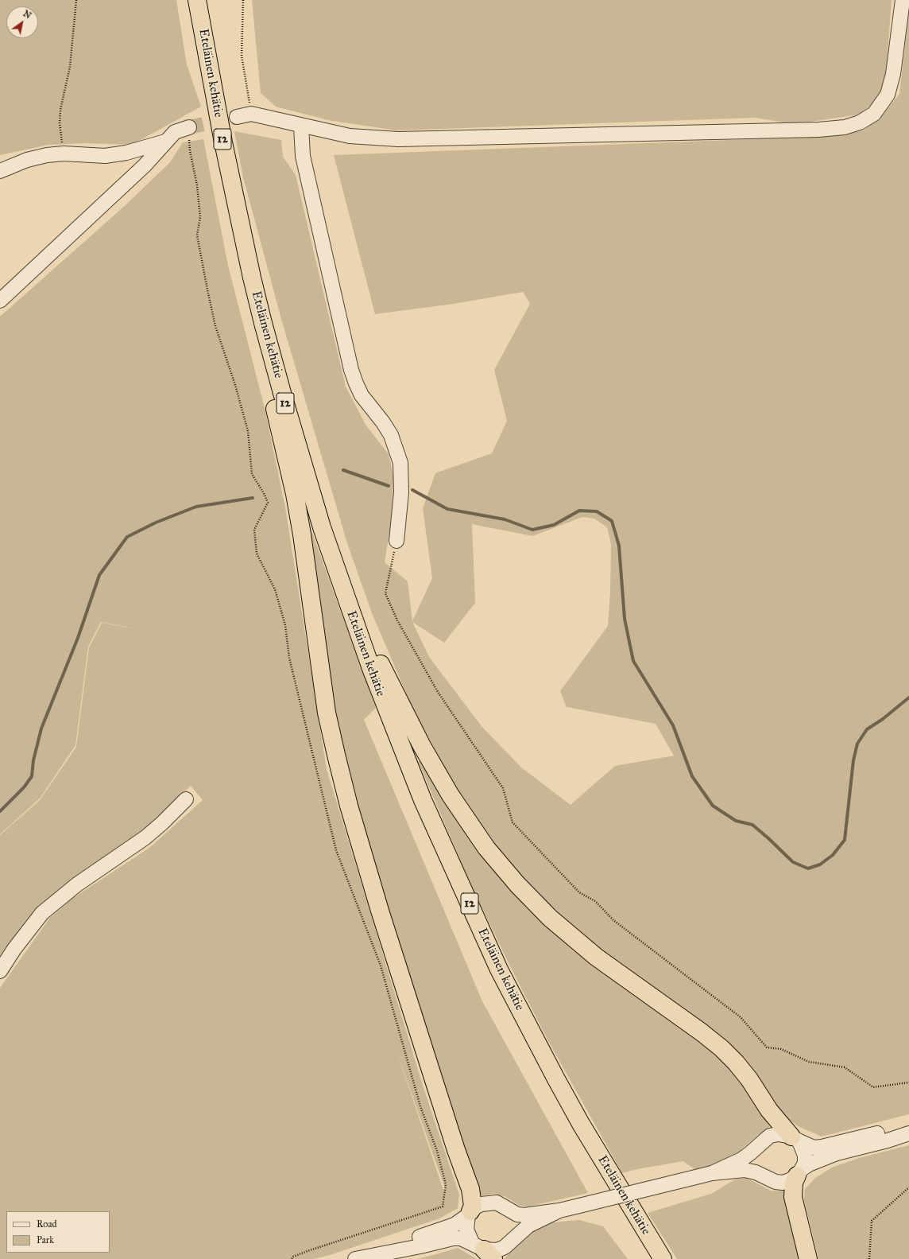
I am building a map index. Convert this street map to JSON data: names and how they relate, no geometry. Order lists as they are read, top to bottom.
{
  "streets": {
    "highway": ["Eteläinen kehätie", "12"]
  },
  "legend": ["Road", "Park"],
  "north": "top right"
}
